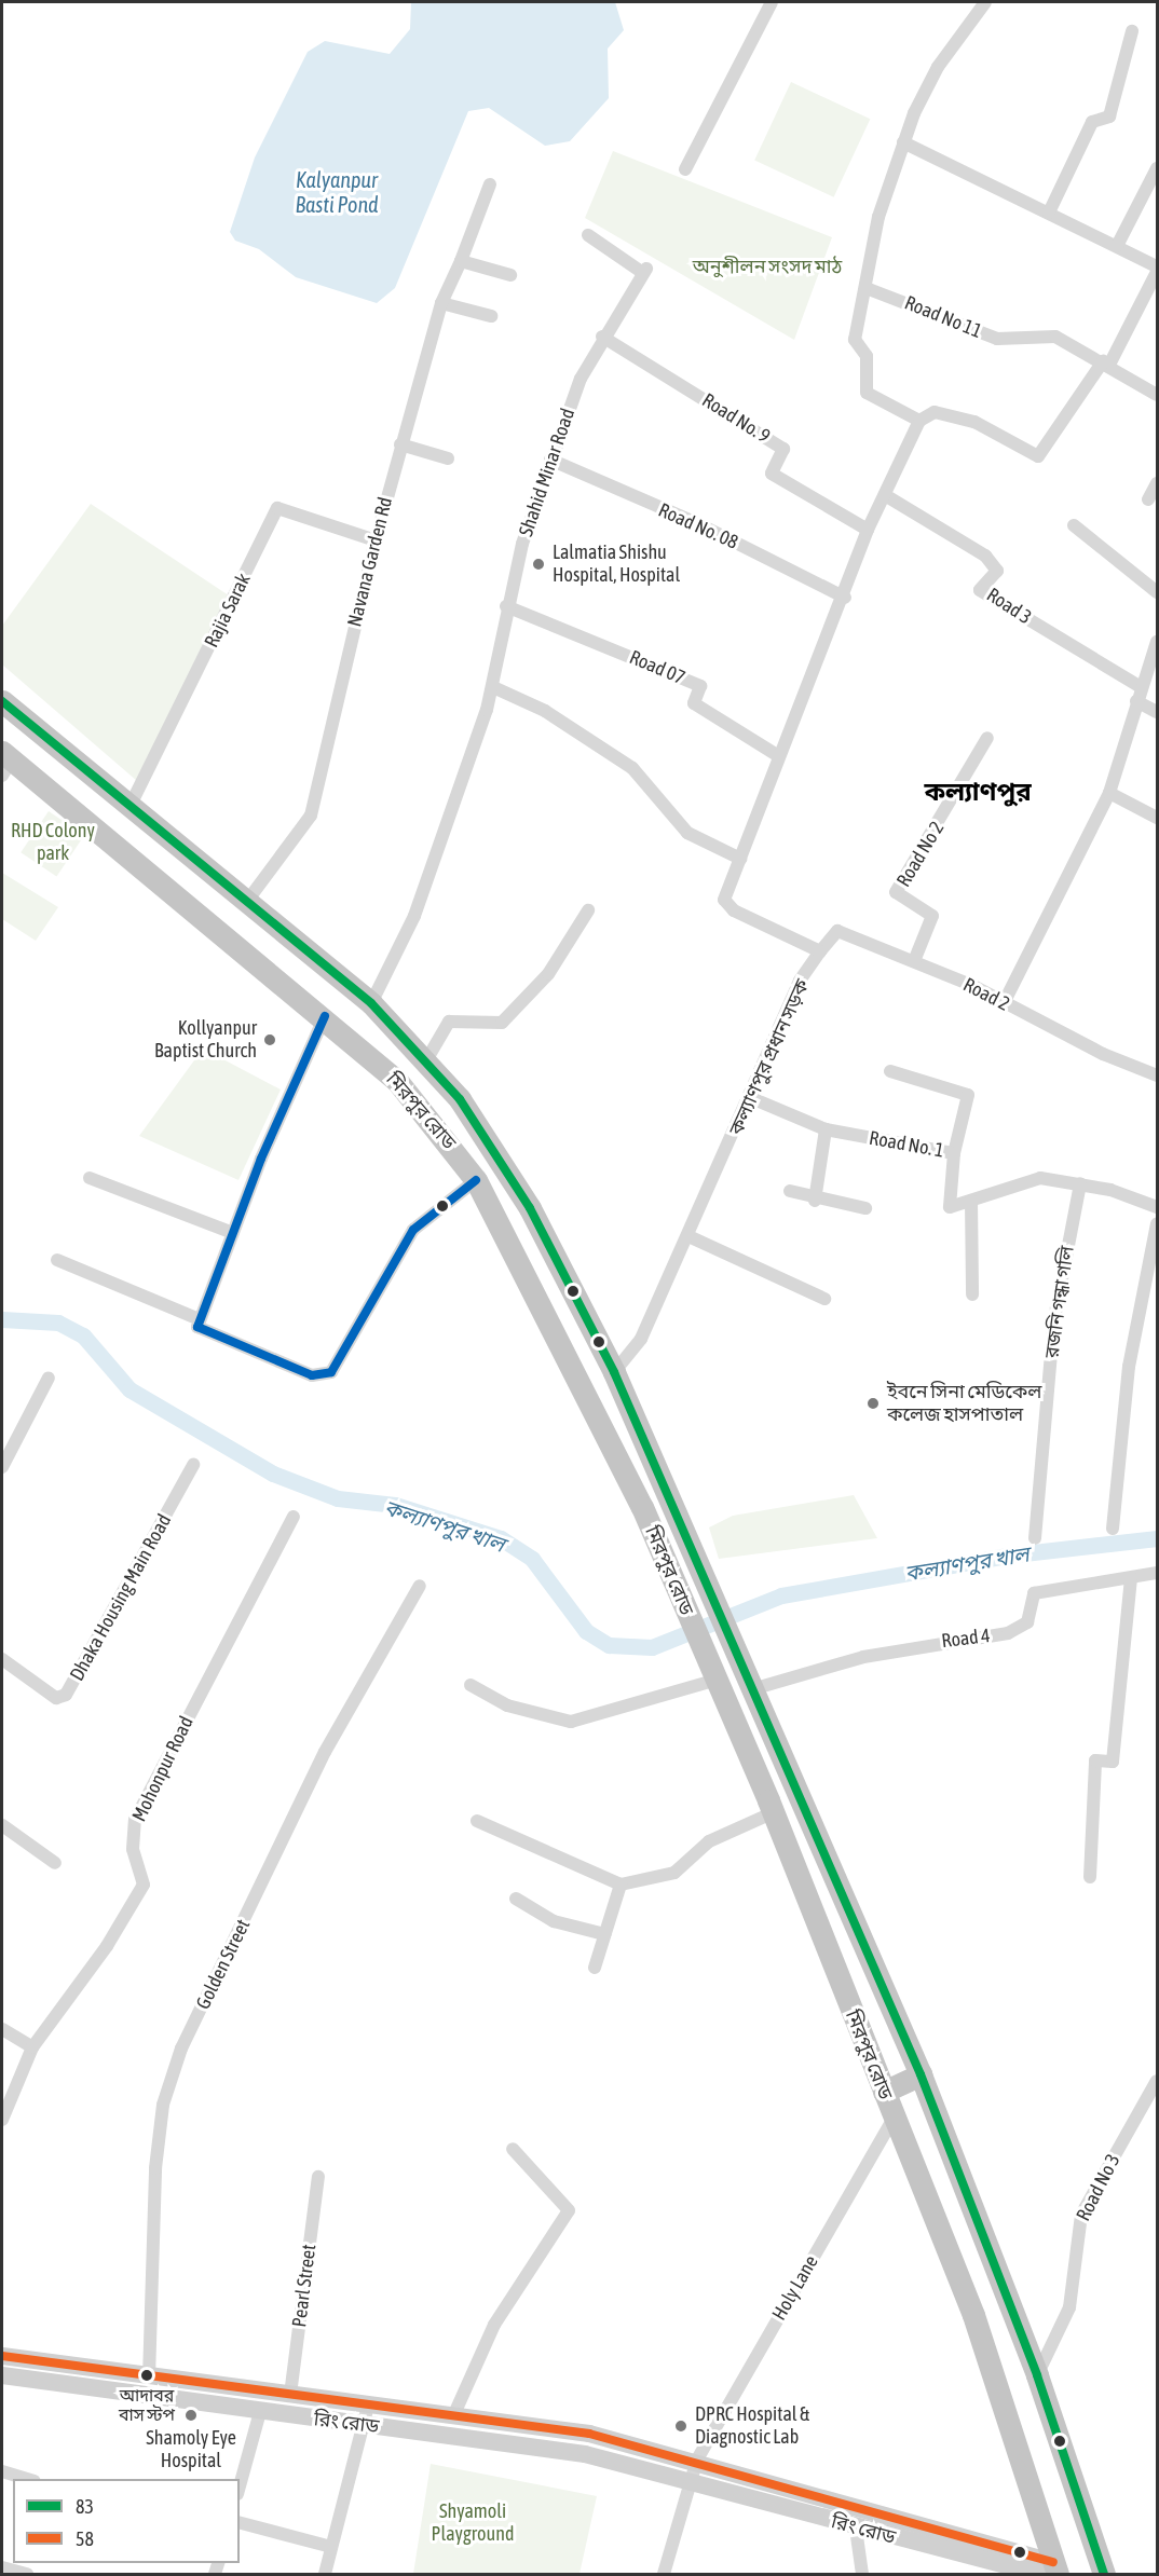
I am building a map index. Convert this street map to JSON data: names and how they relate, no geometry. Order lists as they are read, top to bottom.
{
  "streets": {
    "highway": ["মিরপুর রোড"],
    "main road": ["রিং রোড"],
    "street": [
      "Road No 11",
      "Road No. 9",
      "Shahid Minar Road",
      "Road No. 08",
      "Navana Garden Rd",
      "Road 3",
      "Rajia Sarak",
      "Road 07",
      "Road No 2",
      "Road 2",
      "কল্যাণপুর প্রধান সড়ক",
      "Road No. 1",
      "রজনি গন্ধা গলি",
      "Dhaka Housing Main Road",
      "Road 4",
      "Mohonpur Road",
      "Golden Street",
      "Road No 3",
      "Pearl Street",
      "Holy Lane"
    ]
  },
  "crossings": [
    ["Road No. 9", "Shahid Minar Road"],
    ["Shahid Minar Road", "Road No. 08"],
    ["Shahid Minar Road", "Road 07"],
    ["Shahid Minar Road", "মিরপুর রোড"],
    ["Navana Garden Rd", "Rajia Sarak"],
    ["Navana Garden Rd", "মিরপুর রোড"],
    ["Rajia Sarak", "মিরপুর রোড"],
    ["Road No 2", "Road 2"],
    ["Road 2", "কল্যাণপুর প্রধান সড়ক"],
    ["কল্যাণপুর প্রধান সড়ক", "মিরপুর রোড"],
    ["কল্যাণপুর প্রধান সড়ক", "Road No. 1"],
    ["মিরপুর রোড", "Road 4"],
    ["মিরপুর রোড", "Road No 3"],
    ["মিরপুর রোড", "Holy Lane"],
    ["মিরপুর রোড", "রিং রোড"],
    ["Golden Street", "রিং রোড"],
    ["Pearl Street", "রিং রোড"],
    ["Holy Lane", "রিং রোড"]
  ],
  "districts": ["কল্যাণপুর"],
  "water": ["Kalyanpur Basti Pond", "কল্যাণপুর খাল"],
  "parks": ["অনুশীলন সংসদ মাঠ", "RHD Colony park", "Shyamoli Playground"],
  "places": [
    "Lalmatia Shishu Hospital, Hospital",
    "Kollyanpur Baptist Church",
    "ইবনে সিনা মেডিকেল কলেজ হাসপাতাল",
    "আদাবর বাস স্টপ",
    "Shamoly Eye Hospital",
    "DPRC Hospital & Diagnostic Lab"
  ],
  "lines": ["transit line 83", "transit line 58"],
  "legend": ["83", "58"]
}
